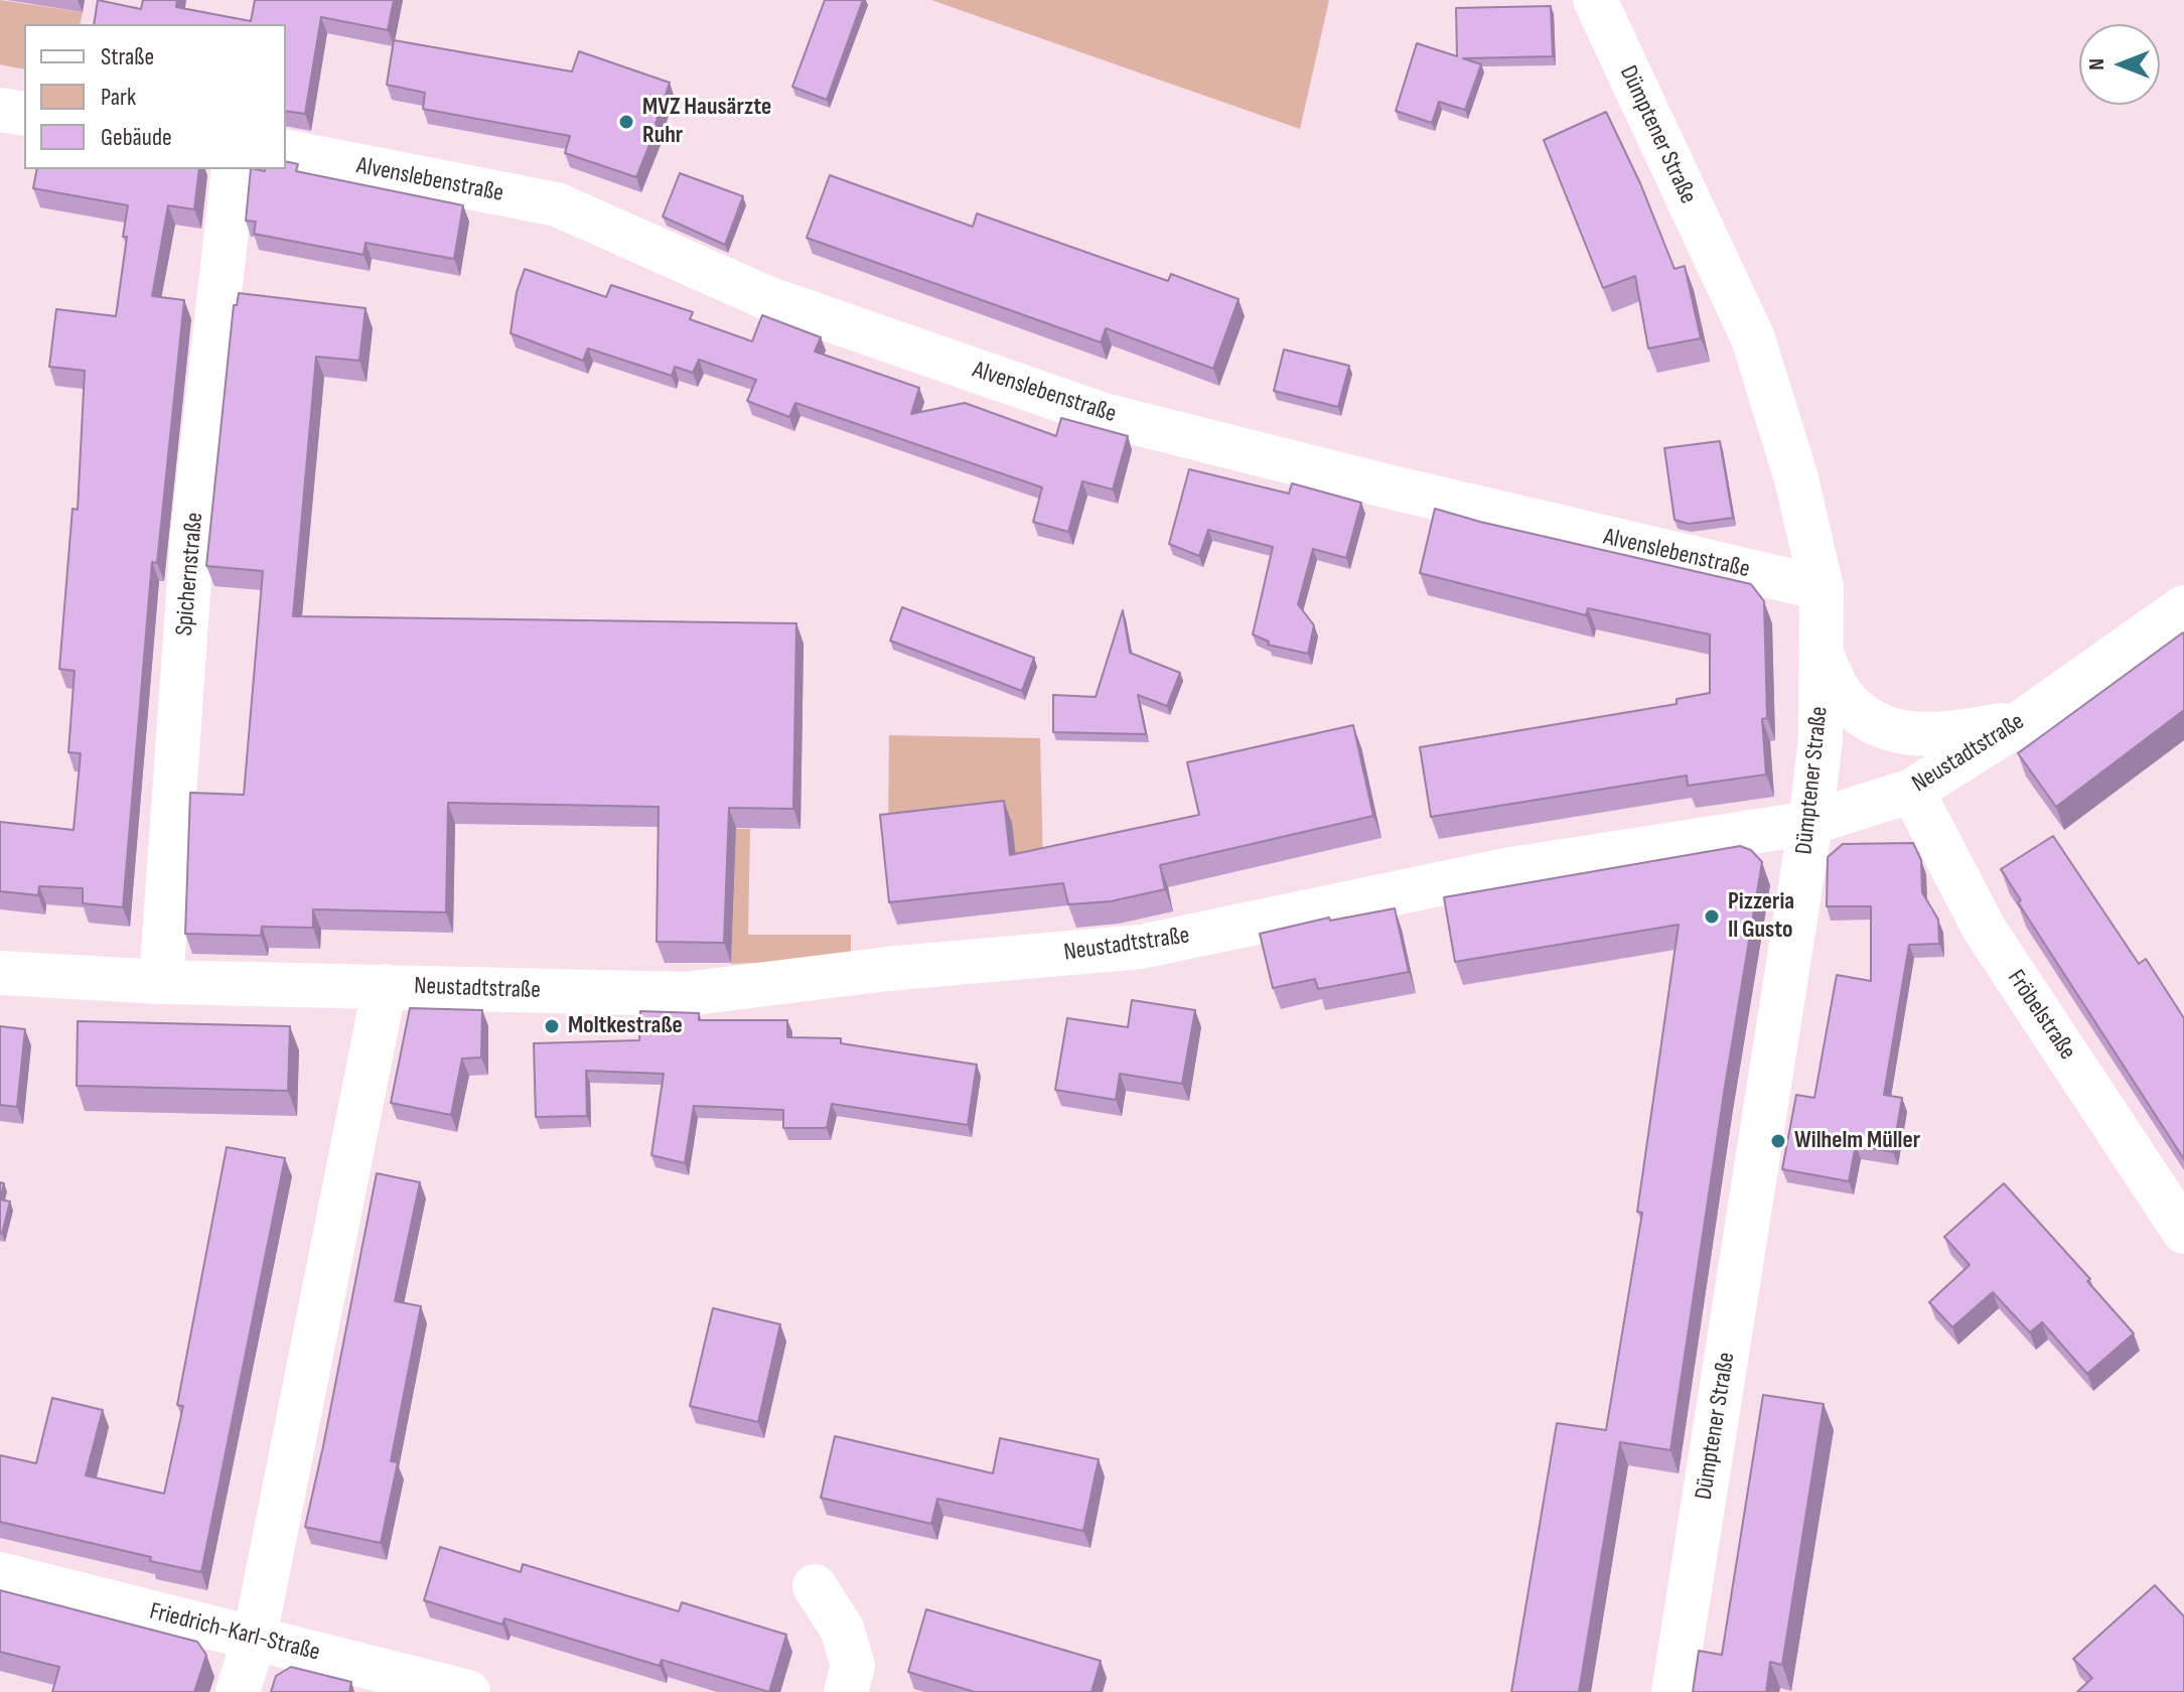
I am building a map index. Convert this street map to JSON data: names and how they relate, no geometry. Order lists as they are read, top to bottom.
{
  "streets": {
    "street": [
      "Dümptener Straße",
      "Alvenslebenstraße",
      "Spichernstraße",
      "Neustadtstraße",
      "Fröbelstraße",
      "Friedrich-Karl-Straße"
    ]
  },
  "crossings": [
    ["Dümptener Straße", "Alvenslebenstraße"],
    ["Dümptener Straße", "Neustadtstraße"],
    ["Spichernstraße", "Neustadtstraße"],
    ["Neustadtstraße", "Fröbelstraße"]
  ],
  "places": [
    "MVZ Hausärzte Ruhr",
    "Pizzeria Il Gusto",
    "Moltkestraße",
    "Wilhelm Müller"
  ],
  "legend": ["Straße", "Park", "Gebäude"],
  "north": "left"
}
